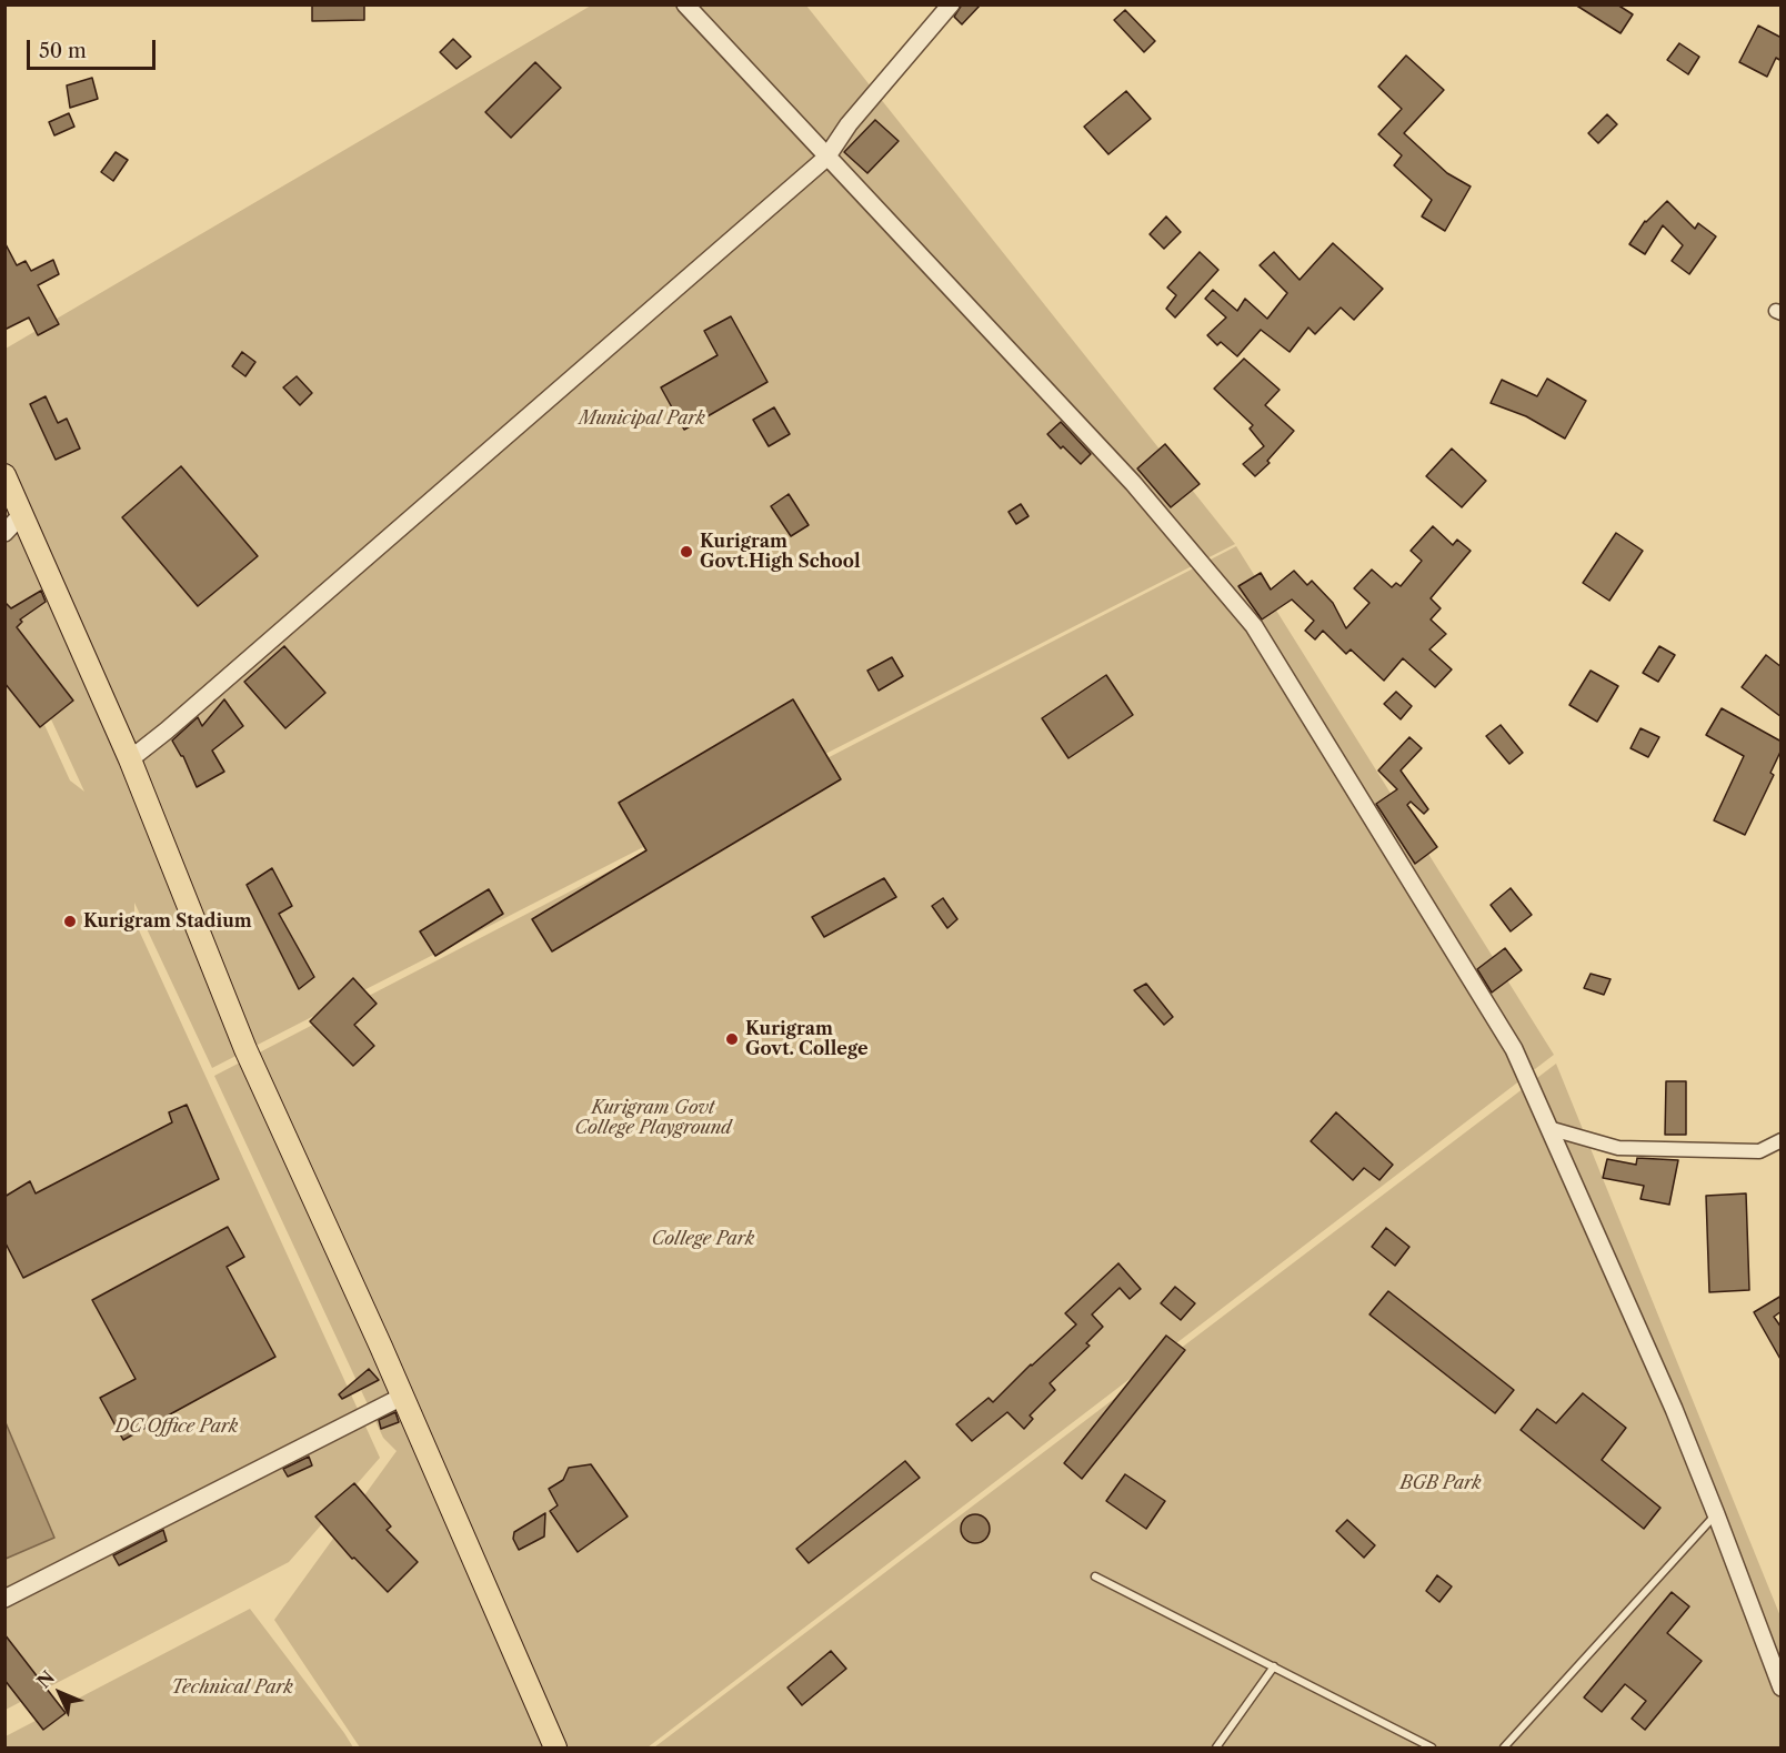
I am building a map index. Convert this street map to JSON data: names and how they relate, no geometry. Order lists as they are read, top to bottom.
{
  "parks": [
    "Municipal Park",
    "Kurigram Govt College Playground",
    "College Park",
    "DC Office Park",
    "BGB Park",
    "Technical Park"
  ],
  "places": ["Kurigram Govt.High School", "Kurigram Stadium", "Kurigram Govt. College"],
  "scale_bar": "50 m",
  "north": "top left"
}
